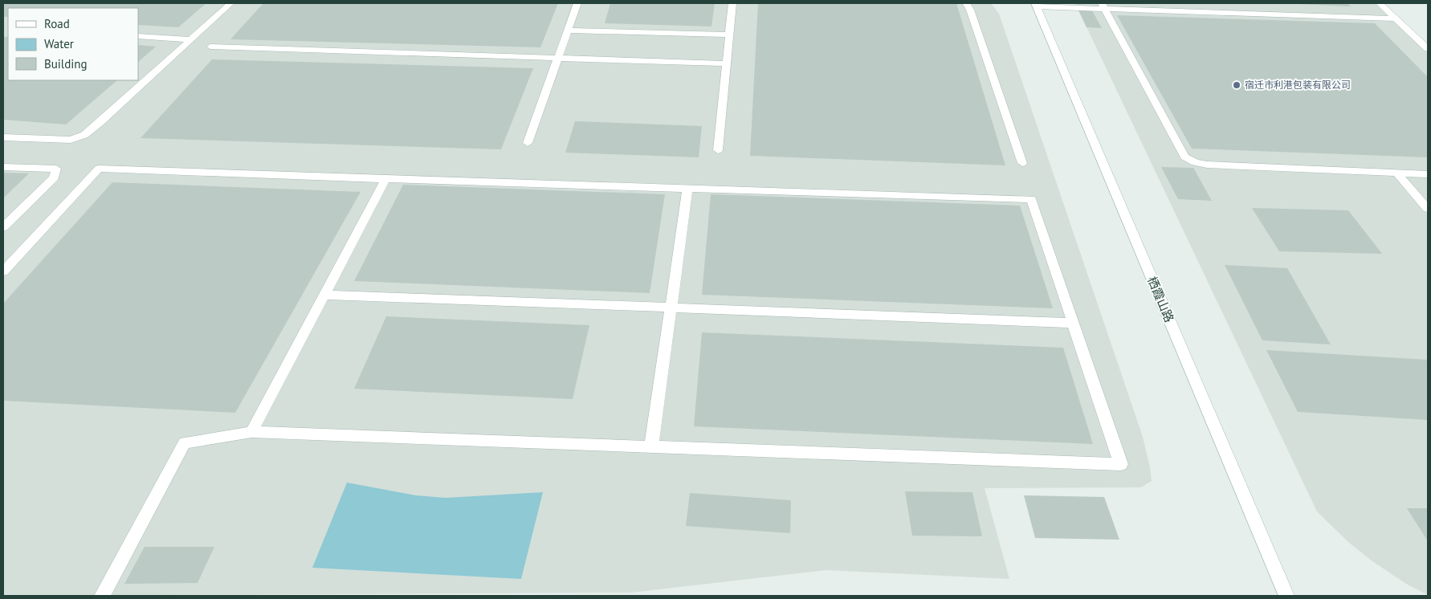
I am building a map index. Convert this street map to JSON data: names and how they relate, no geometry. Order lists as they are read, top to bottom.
{
  "streets": {
    "street": ["栖霞山路"]
  },
  "places": ["宿迁市利港包装有限公司"],
  "legend": ["Road", "Water", "Building"]
}
